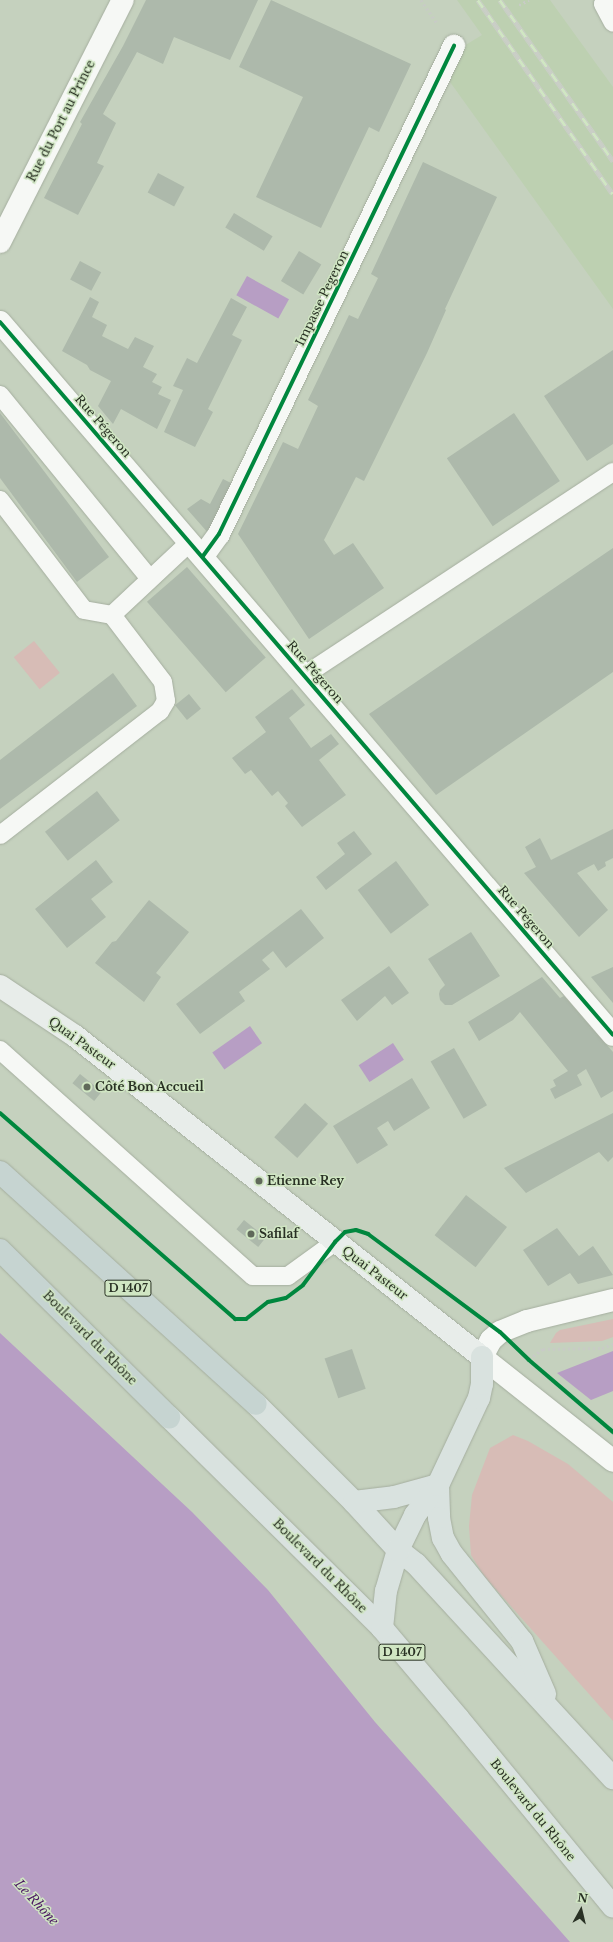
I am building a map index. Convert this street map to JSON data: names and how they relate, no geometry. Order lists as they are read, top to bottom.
{
  "streets": {
    "highway": ["D 1407", "Boulevard du Rhône"],
    "main road": ["Quai Pasteur"],
    "street": ["Rue du Port au Prince", "Impasse Pegeron", "Rue Pégeron"]
  },
  "crossings": [
    ["Impasse Pegeron", "Rue Pégeron"]
  ],
  "water": ["Le Rhône"],
  "places": ["Côté Bon Accueil", "Etienne Rey", "Safilaf"],
  "north": "top"
}
